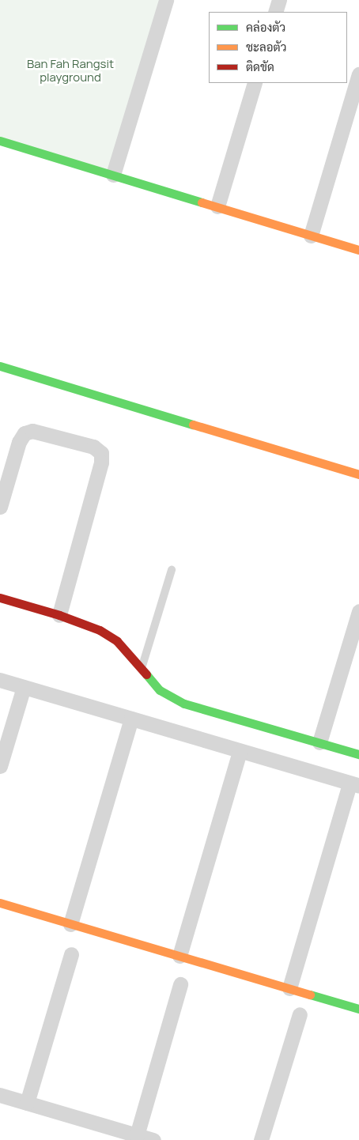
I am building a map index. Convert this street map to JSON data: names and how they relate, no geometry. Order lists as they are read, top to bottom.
{
  "parks": ["Ban Fah Rangsit playground"],
  "legend": ["คล่องตัว", "ชะลอตัว", "ติดขัด"]
}
